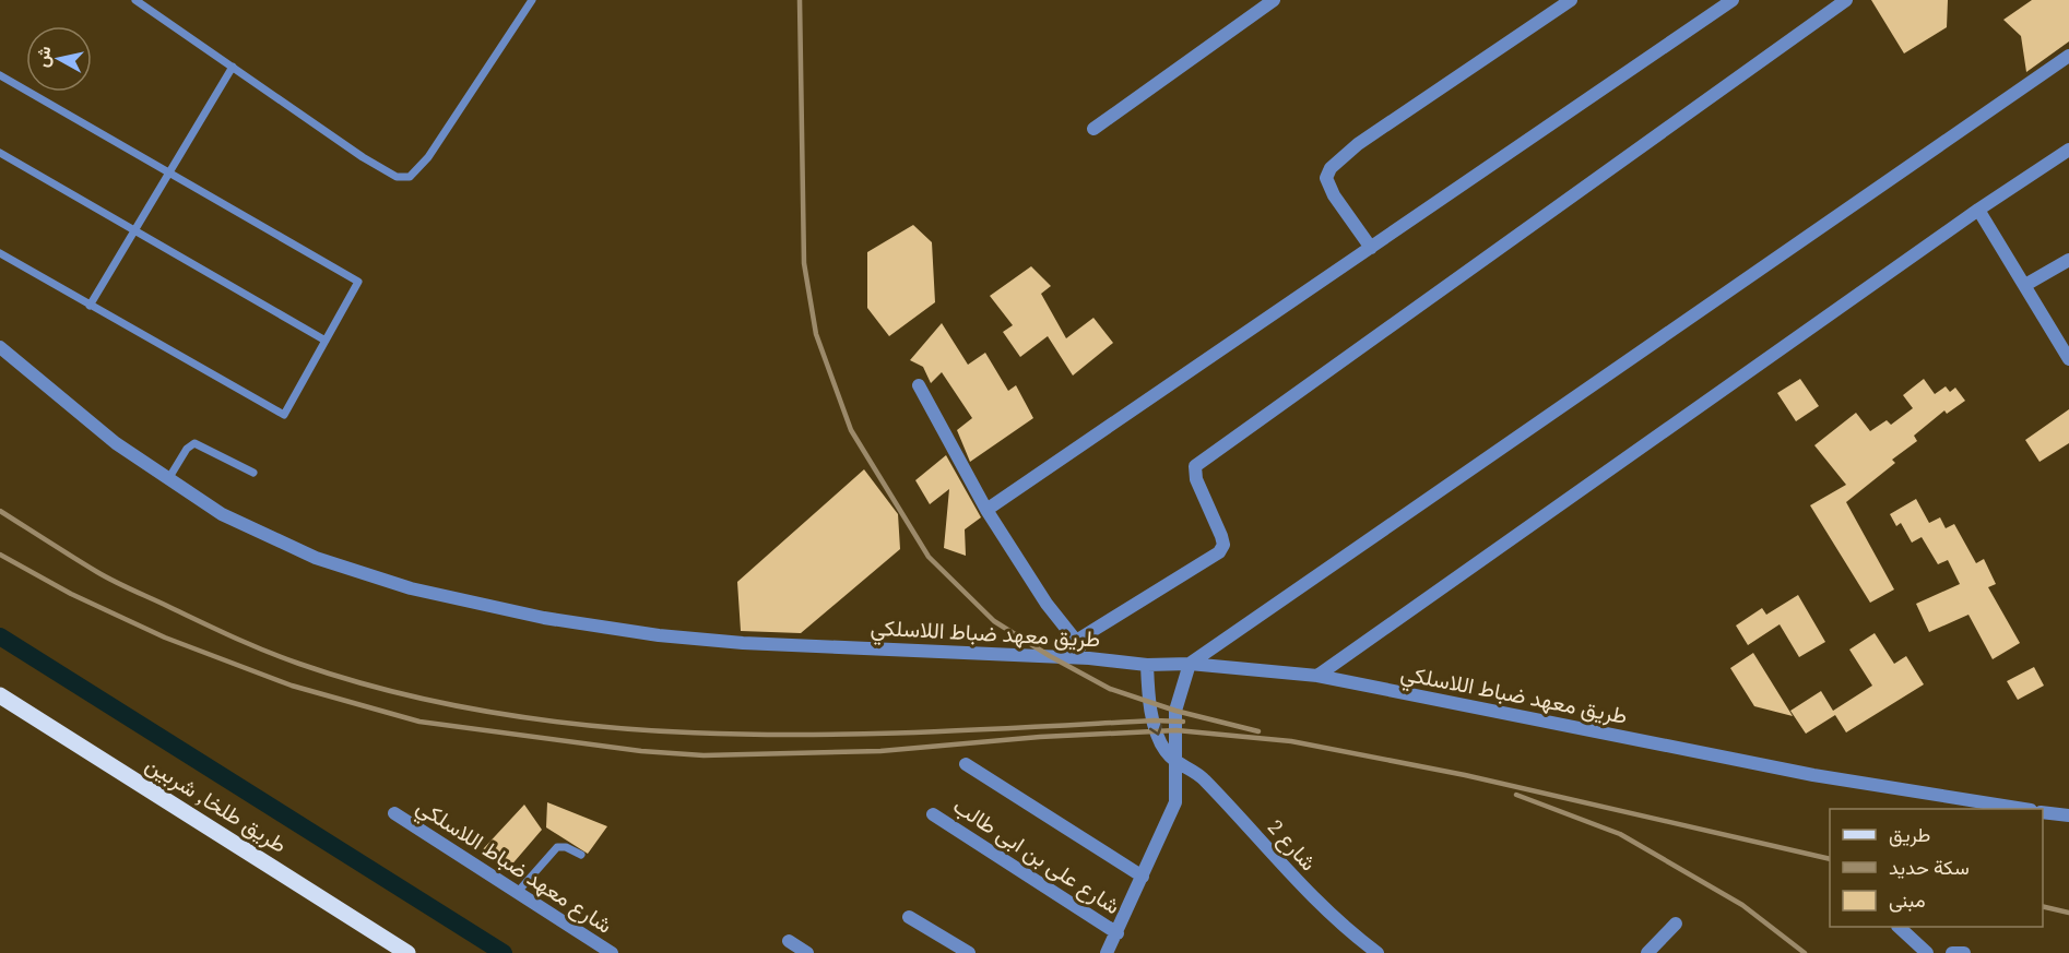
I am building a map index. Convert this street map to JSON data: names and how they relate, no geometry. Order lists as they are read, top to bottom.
{
  "streets": {
    "main road": ["طريق طلخا, شربين"],
    "street": [
      "طريق معهد ضباط اللاسلكي",
      "شارع 2",
      "شارع على بن ابى طالب",
      "شارع معهد ضباط اللاسلكي"
    ]
  },
  "legend": ["طريق", "سكة حديد", "مبنى"],
  "north": "left"
}
